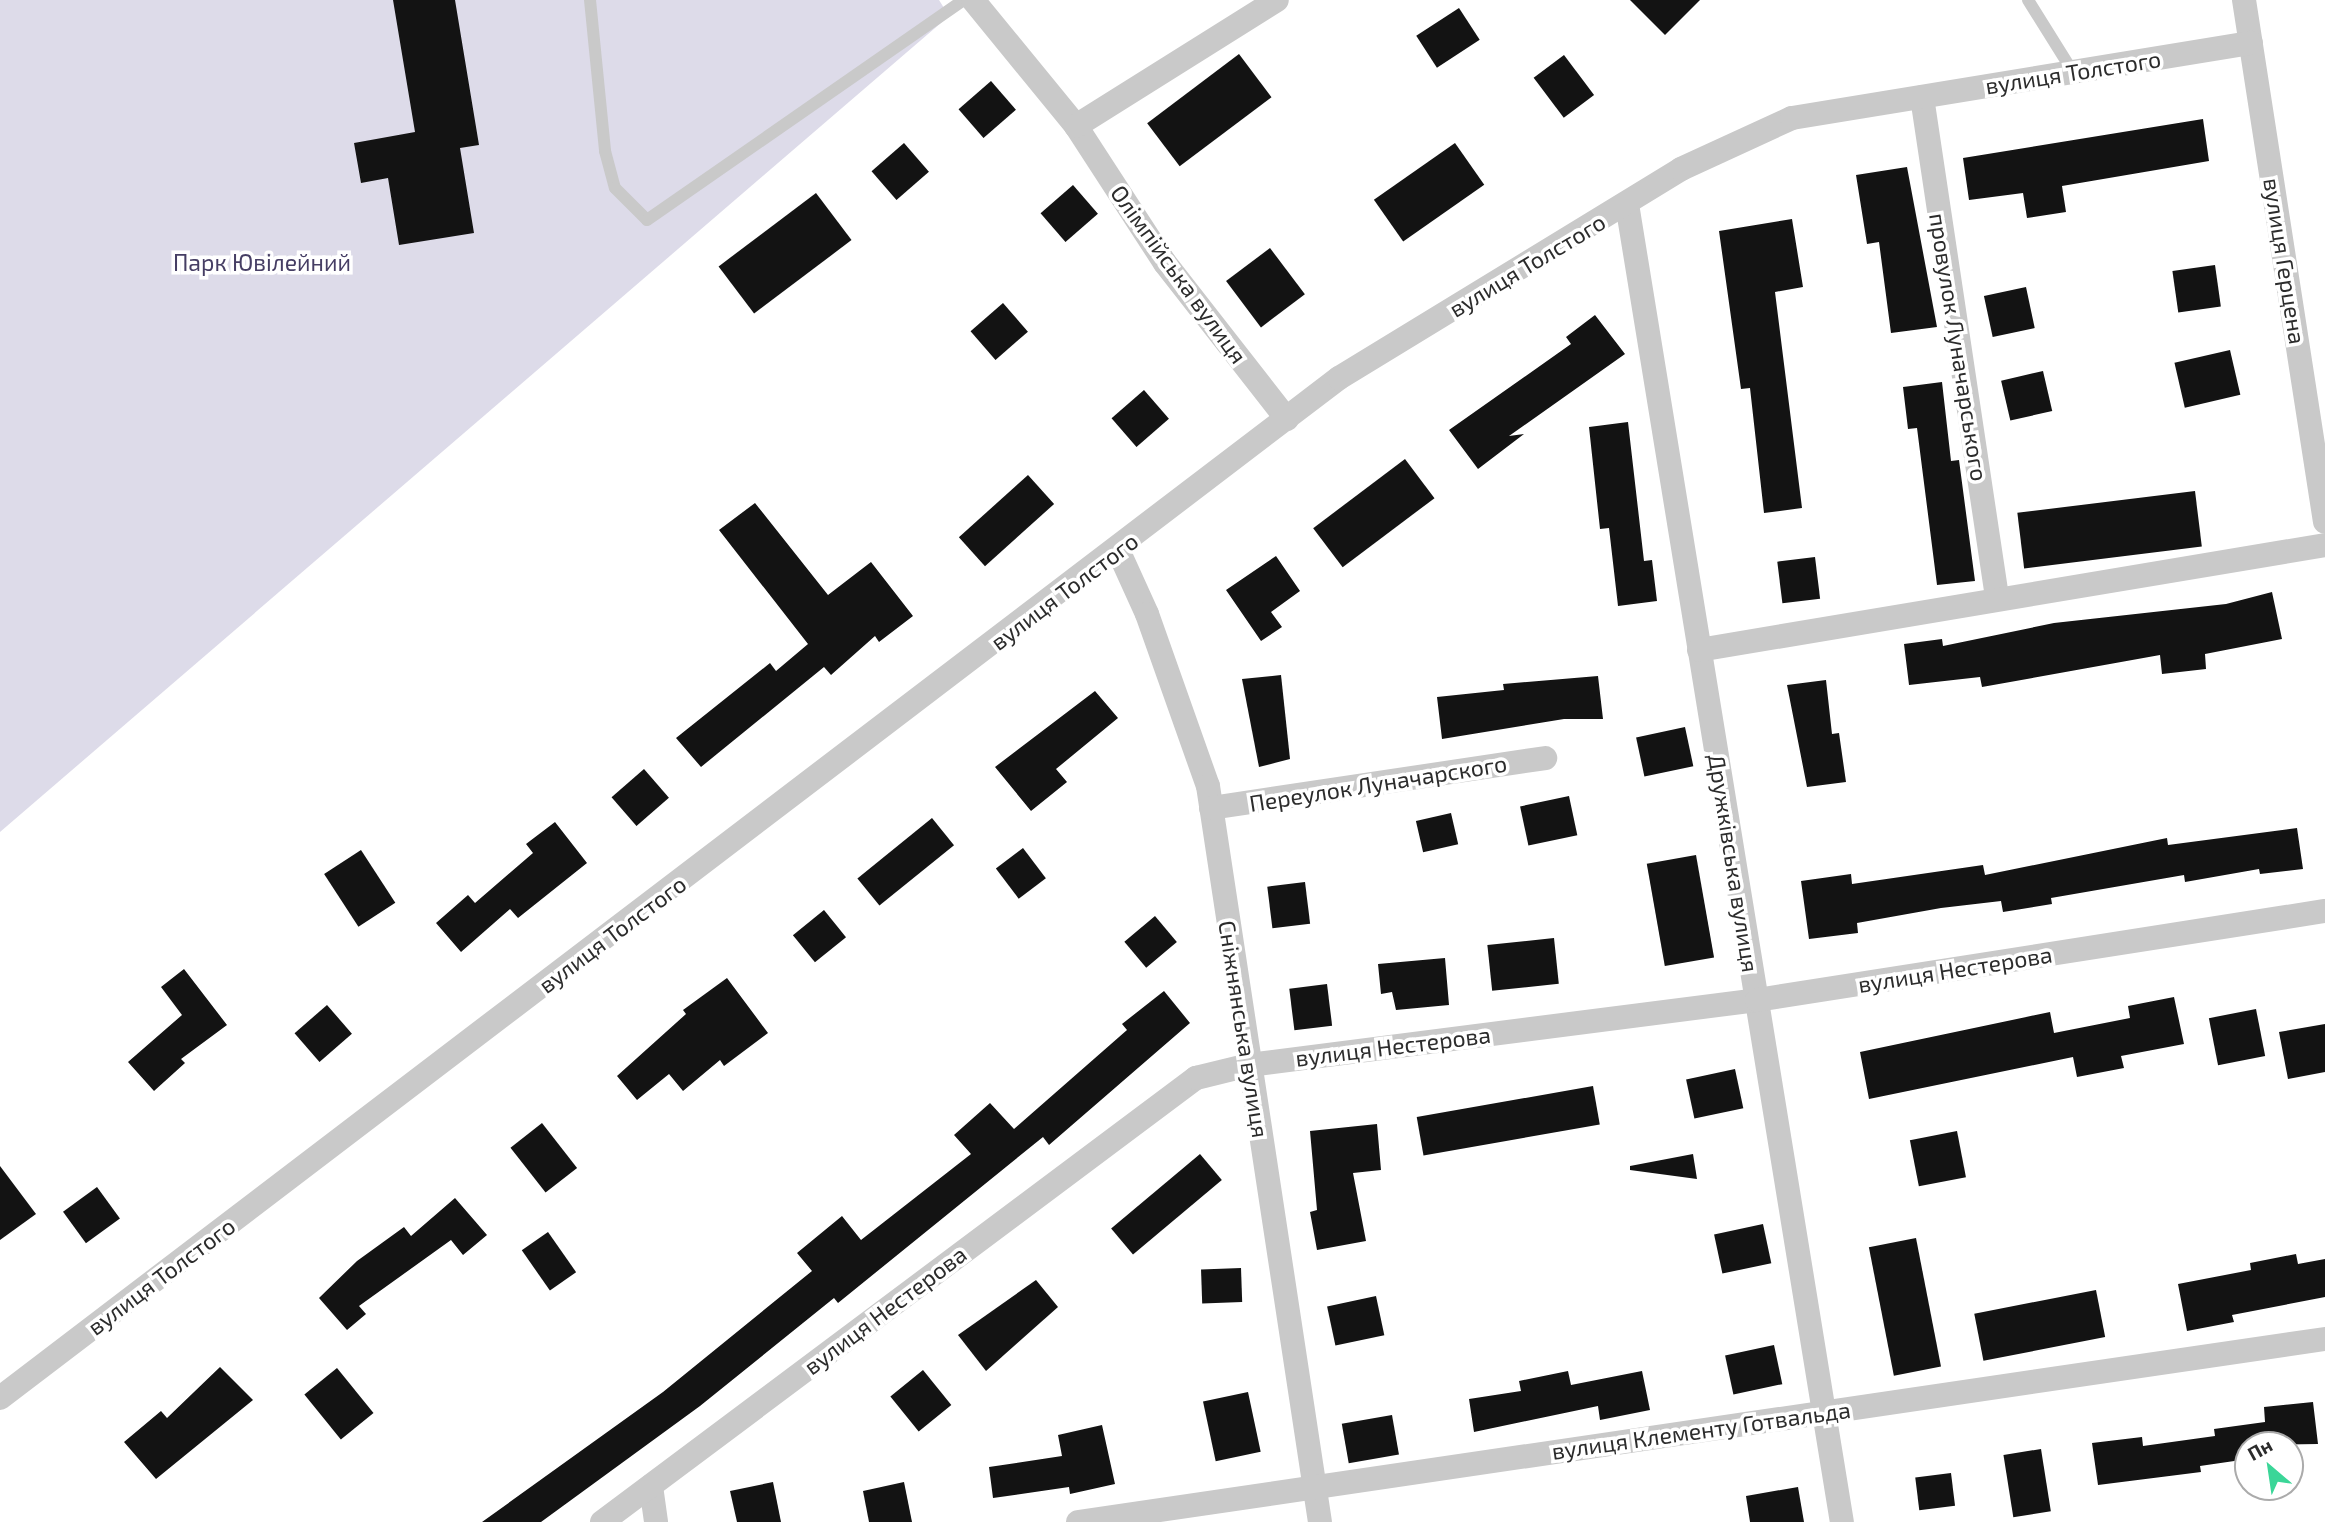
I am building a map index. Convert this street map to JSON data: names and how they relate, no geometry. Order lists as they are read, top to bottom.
{
  "streets": {
    "street": [
      "вулиця Толстого",
      "вулиця Герцена",
      "Олімпійська вулиця",
      "провулок Луначарського",
      "Переулок Луначарского",
      "Дружківська вулиця",
      "вулиця Нестерова",
      "Сніжнянська вулиця",
      "вулиця Клементу Готвальда"
    ]
  },
  "crossings": [
    ["вулиця Толстого", "вулиця Герцена"],
    ["вулиця Толстого", "Олімпійська вулиця"],
    ["вулиця Толстого", "провулок Луначарського"],
    ["вулиця Толстого", "Дружківська вулиця"],
    ["вулиця Толстого", "Сніжнянська вулиця"],
    ["Переулок Луначарского", "Сніжнянська вулиця"],
    ["Дружківська вулиця", "вулиця Нестерова"],
    ["Дружківська вулиця", "вулиця Клементу Готвальда"],
    ["вулиця Нестерова", "Сніжнянська вулиця"],
    ["Сніжнянська вулиця", "вулиця Клементу Готвальда"]
  ],
  "parks": ["Парк Ювілейний"],
  "north": "top left"
}
